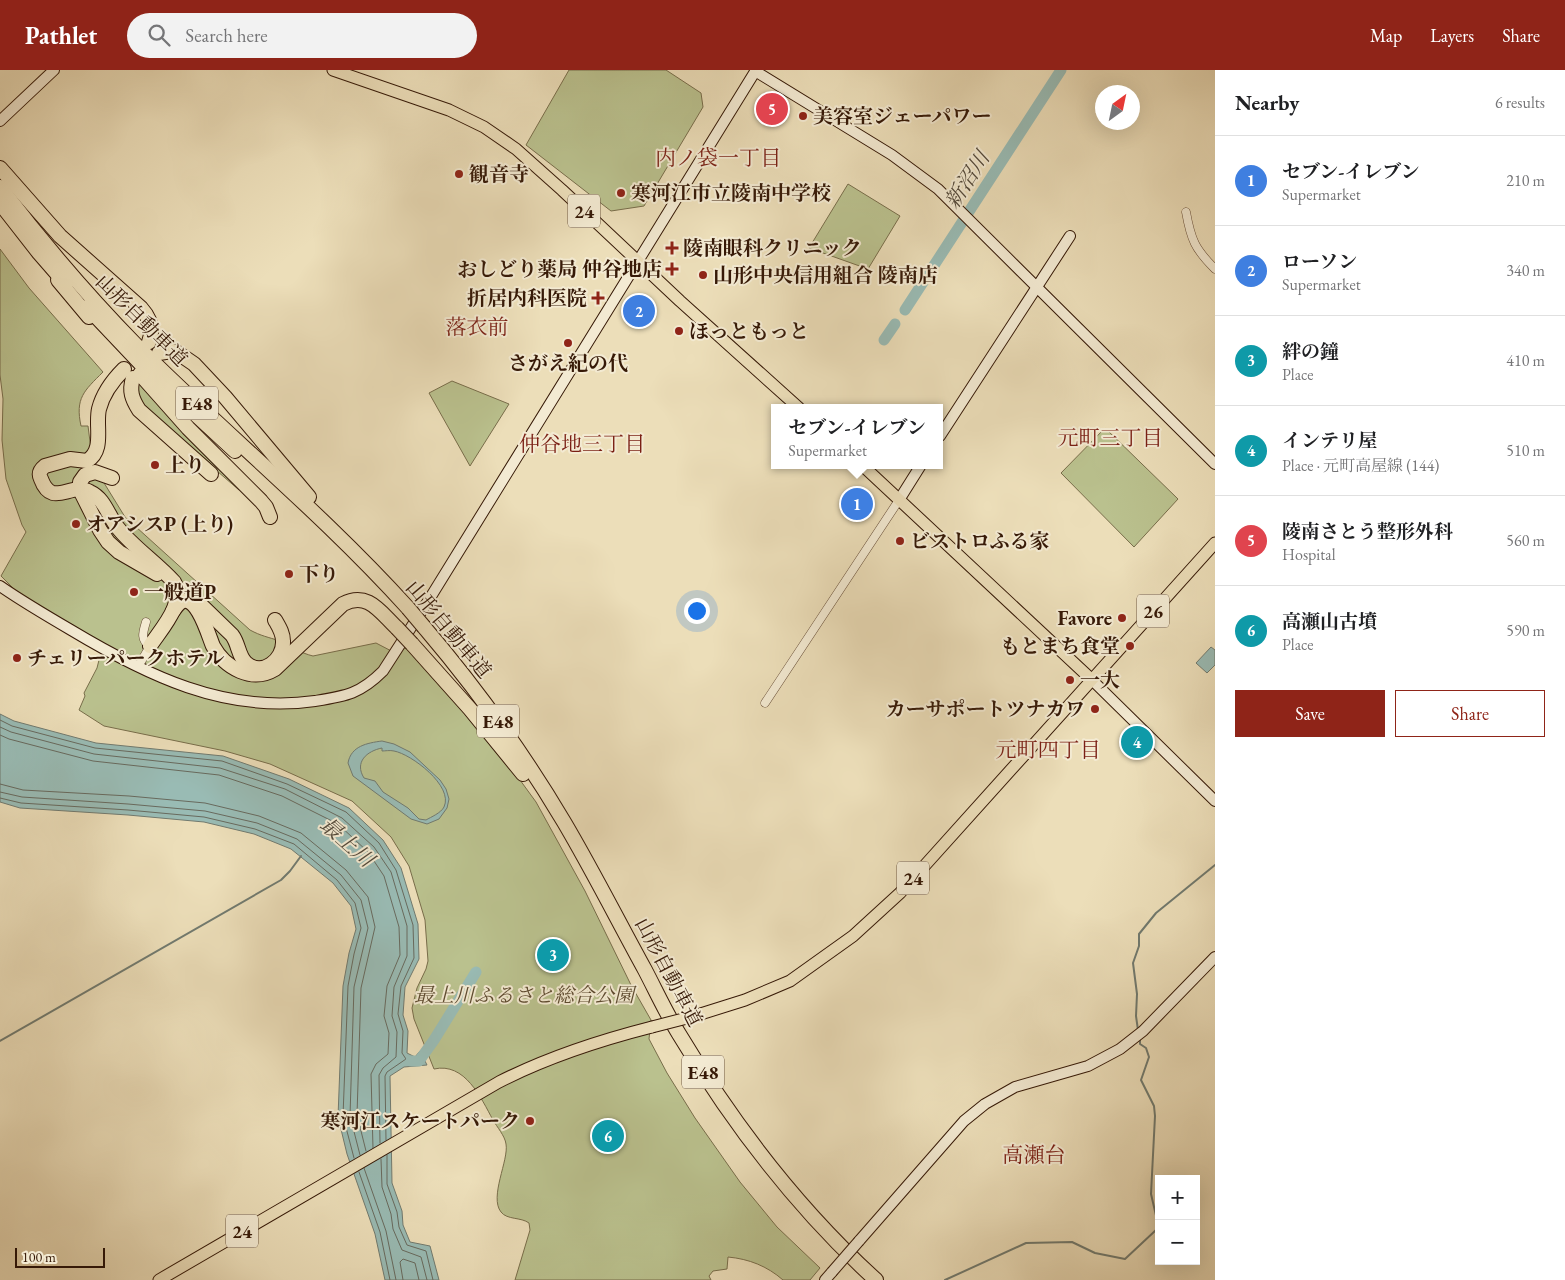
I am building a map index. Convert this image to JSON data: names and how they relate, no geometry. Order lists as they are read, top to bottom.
{
  "streets": {
    "highway": ["山形自動車道", "E48"],
    "main road": ["24", "26"]
  },
  "crossings": [
    ["24", "26"]
  ],
  "districts": [
    "内ノ袋一丁目",
    "落衣前",
    "元町三丁目",
    "仲谷地三丁目",
    "元町四丁目",
    "高瀬台"
  ],
  "water": ["新沼川", "最上川"],
  "parks": ["最上川ふるさと総合公園"],
  "places": {
    "other": [
      "美容室ジェーパワー",
      "観音寺",
      "寒河江市立陵南中学校",
      "山形中央信用組合 陵南店",
      "ほっともっと",
      "さがえ紀の代",
      "上り",
      "オアシスP (上り)",
      "ビストロふる家",
      "下り",
      "一般道P",
      "Favore",
      "もとまち食堂",
      "チェリーパークホテル",
      "一大",
      "カーサポートツナカワ",
      "寒河江スケートパーク"
    ],
    "health": ["陵南眼科クリニック", "おしどり薬局 仲谷地店", "折居内科医院"]
  },
  "scale_bar": "100 m",
  "north": "top right",
  "page": {
    "header": "Pathlet",
    "search": "Search here",
    "nav": ["Map", "Layers", "Share"],
    "heading": ["Nearby", "6 results"],
    "pins": [
      "5",
      "2",
      "1",
      "4",
      "3",
      "6"
    ],
    "list": [
      {
        "mark": "1",
        "name": "セブン-イレブン",
        "note": "Supermarket",
        "value": "210 m"
      },
      {
        "mark": "2",
        "name": "ローソン",
        "note": "Supermarket",
        "value": "340 m"
      },
      {
        "mark": "3",
        "name": "絆の鐘",
        "note": "Place",
        "value": "410 m"
      },
      {
        "mark": "4",
        "name": "インテリ屋",
        "note": "Place · 元町高屋線 (144)",
        "value": "510 m"
      },
      {
        "mark": "5",
        "name": "陵南さとう整形外科",
        "note": "Hospital",
        "value": "560 m"
      },
      {
        "mark": "6",
        "name": "高瀬山古墳",
        "note": "Place",
        "value": "590 m"
      }
    ],
    "popup": ["セブン-イレブン", "Supermarket"],
    "buttons": ["Save", "Share"],
    "map_buttons": ["+", "−"],
    "scale": "100 m"
  }
}
